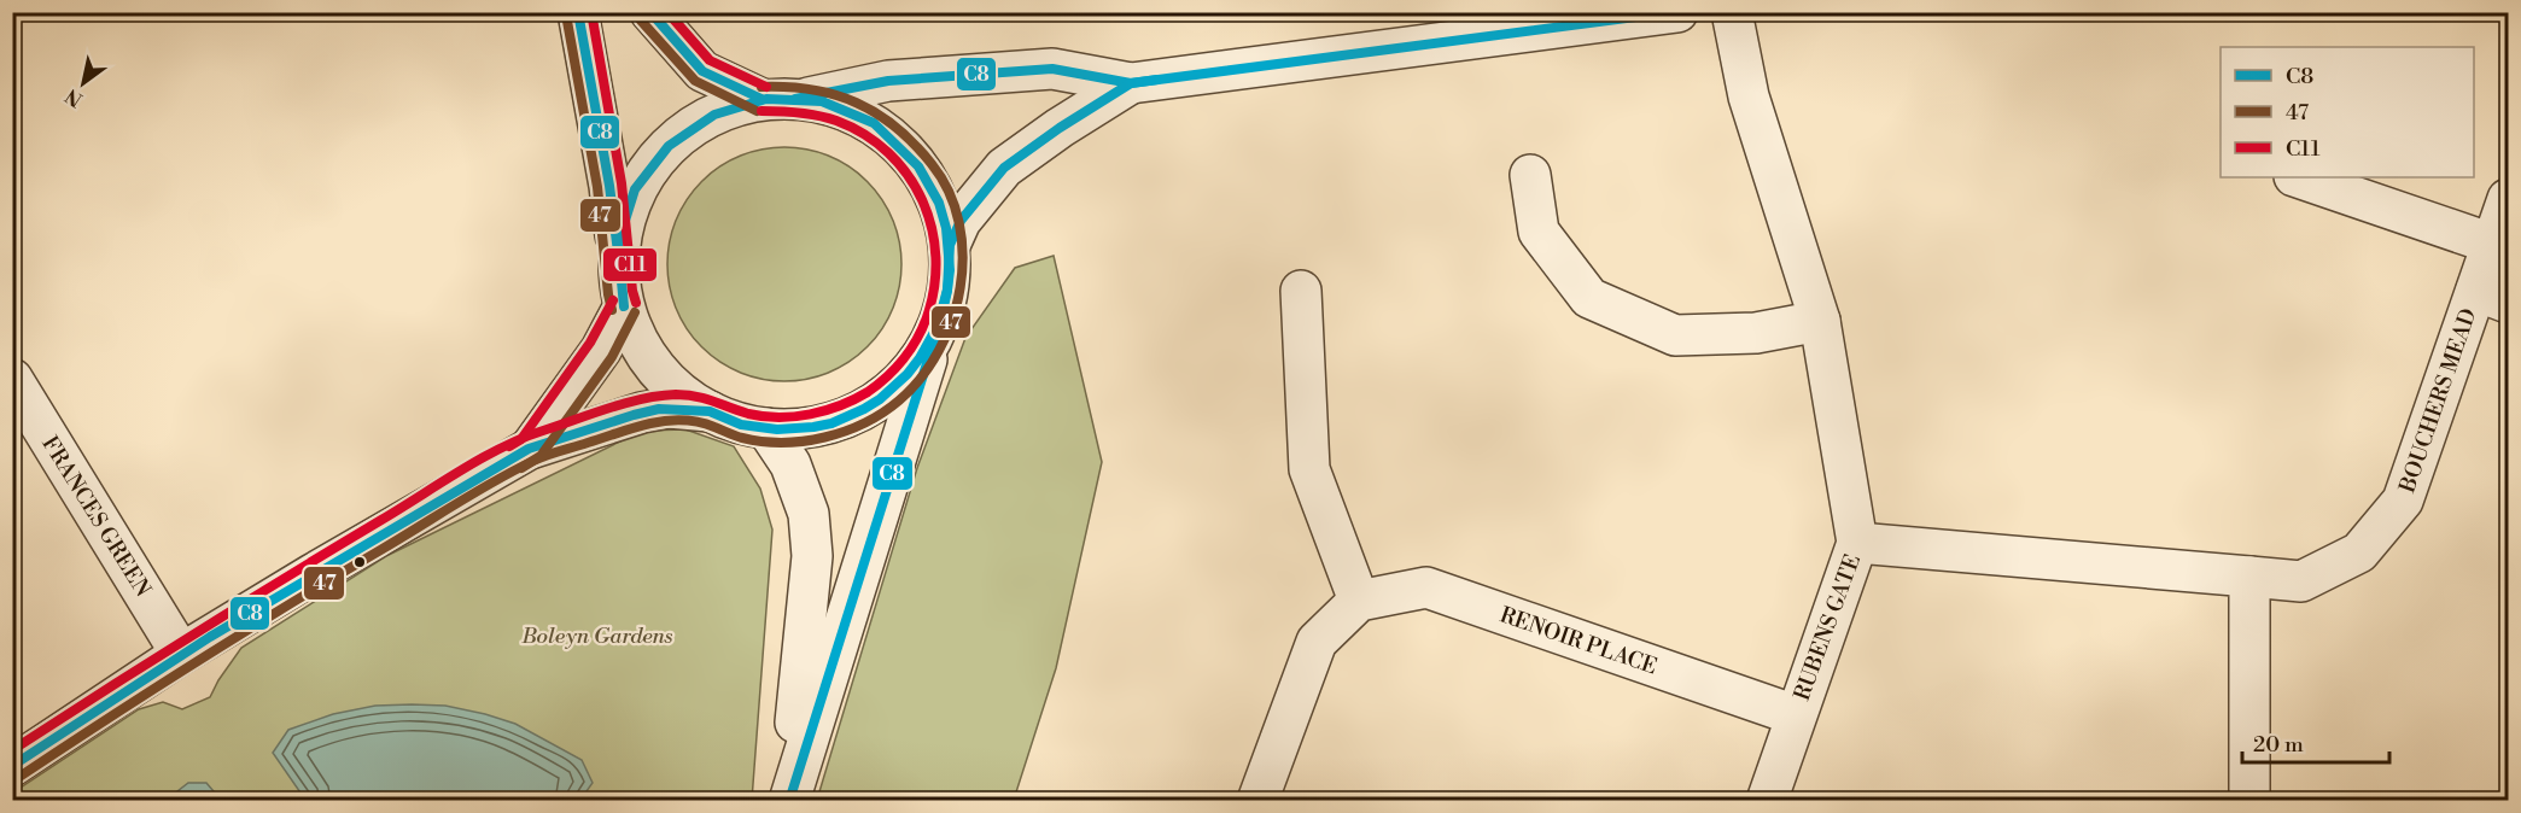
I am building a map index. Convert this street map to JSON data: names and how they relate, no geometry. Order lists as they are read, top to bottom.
{
  "streets": {
    "street": [
      "BOUCHERS MEAD",
      "FRANCES GREEN",
      "RUBENS GATE",
      "RENOIR PLACE"
    ]
  },
  "crossings": [
    ["BOUCHERS MEAD", "RUBENS GATE"],
    ["RUBENS GATE", "RENOIR PLACE"]
  ],
  "parks": ["Boleyn Gardens"],
  "lines": ["transit line C8", "transit line C11", "transit line 47"],
  "legend": ["C8", "47", "C11"],
  "scale_bar": "20 m",
  "north": "bottom left"
}
